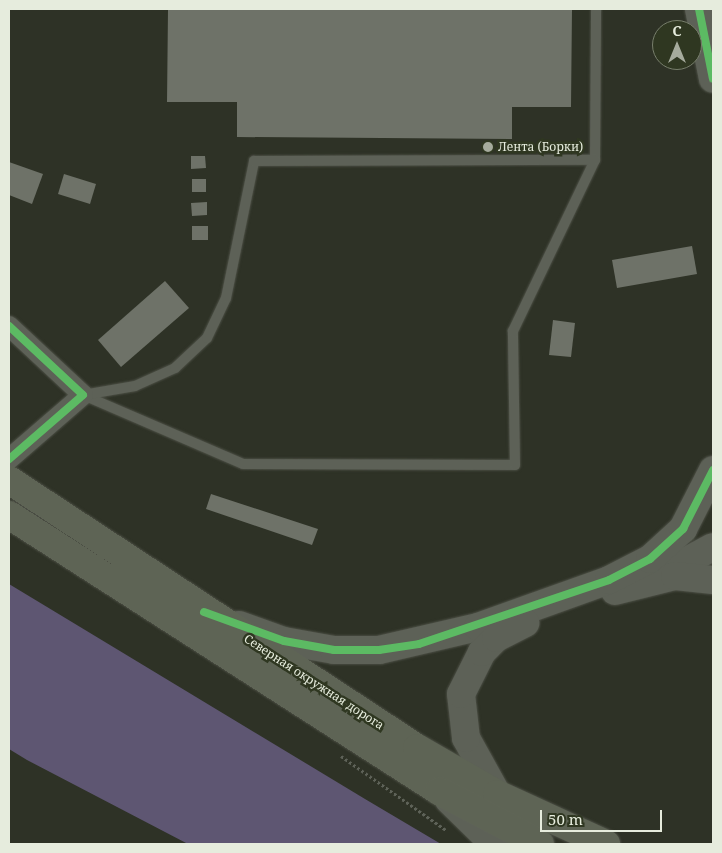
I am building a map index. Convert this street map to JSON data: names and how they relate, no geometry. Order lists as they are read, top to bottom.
{
  "streets": {
    "main road": ["Северная окружная дорога"]
  },
  "places": ["Лента (Борки)"],
  "scale_bar": "50 m",
  "north": "top"
}
